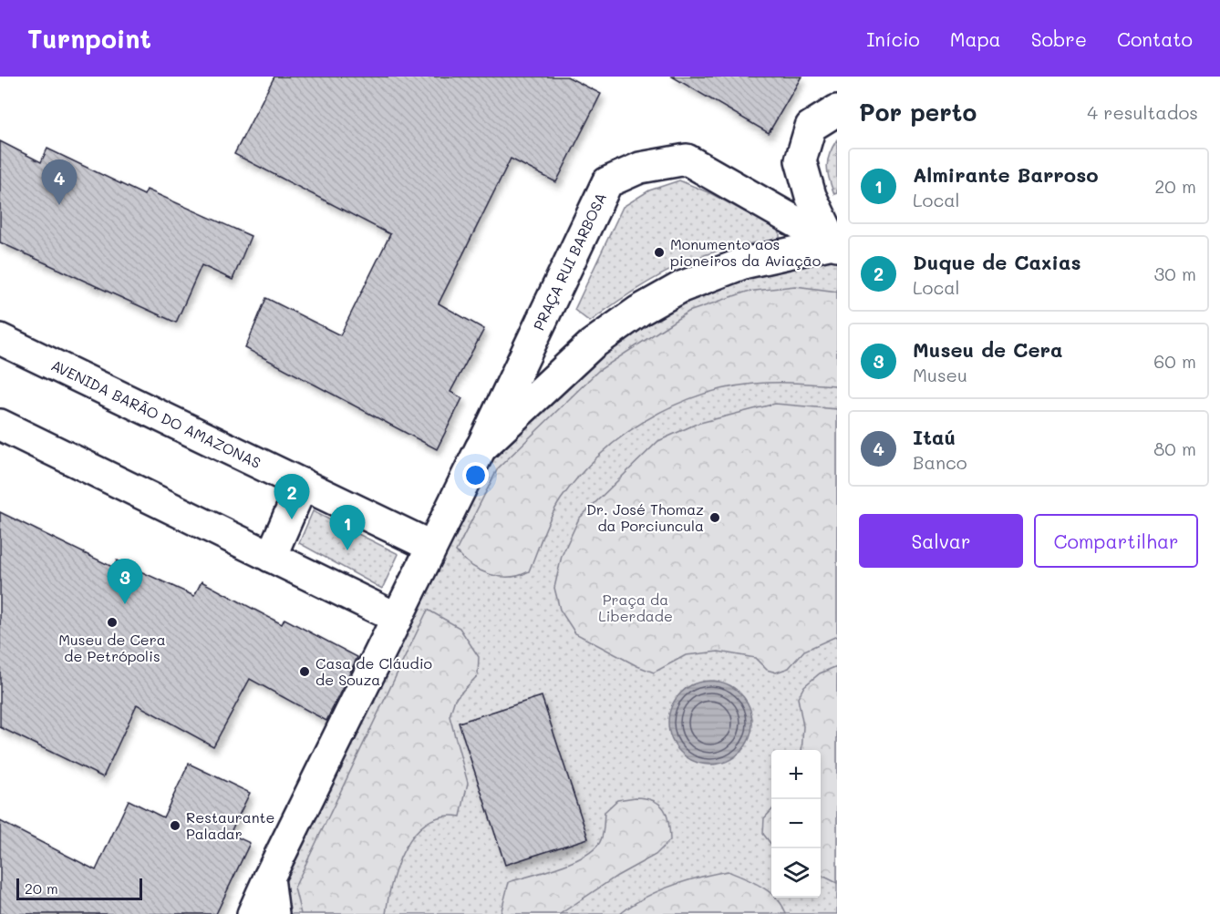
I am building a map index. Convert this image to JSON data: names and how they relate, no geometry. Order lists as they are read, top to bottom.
{
  "streets": {
    "main road": ["PRAÇA RUI BARBOSA", "AVENIDA BARÃO DO AMAZONAS"]
  },
  "parks": ["Praça da Liberdade"],
  "places": [
    "Monumento aos pioneiros da Aviação",
    "Dr. José Thomaz da Porciuncula",
    "Museu de Cera de Petrópolis",
    "Casa de Cláudio de Souza",
    "Restaurante Paladar"
  ],
  "scale_bar": "20 m",
  "page": {
    "header": "Turnpoint",
    "nav": [
      "Início",
      "Mapa",
      "Sobre",
      "Contato"
    ],
    "heading": ["Por perto", "4 resultados"],
    "list": [
      {
        "mark": "1",
        "name": "Almirante Barroso",
        "note": "Local",
        "value": "20 m"
      },
      {
        "mark": "2",
        "name": "Duque de Caxias",
        "note": "Local",
        "value": "30 m"
      },
      {
        "mark": "3",
        "name": "Museu de Cera",
        "note": "Museu",
        "value": "60 m"
      },
      {
        "mark": "4",
        "name": "Itaú",
        "note": "Banco",
        "value": "80 m"
      }
    ],
    "pins": [
      "4",
      "2",
      "1",
      "3"
    ],
    "buttons": ["Salvar", "Compartilhar"],
    "map_buttons": ["+", "−"],
    "scale": "20 m"
  }
}
